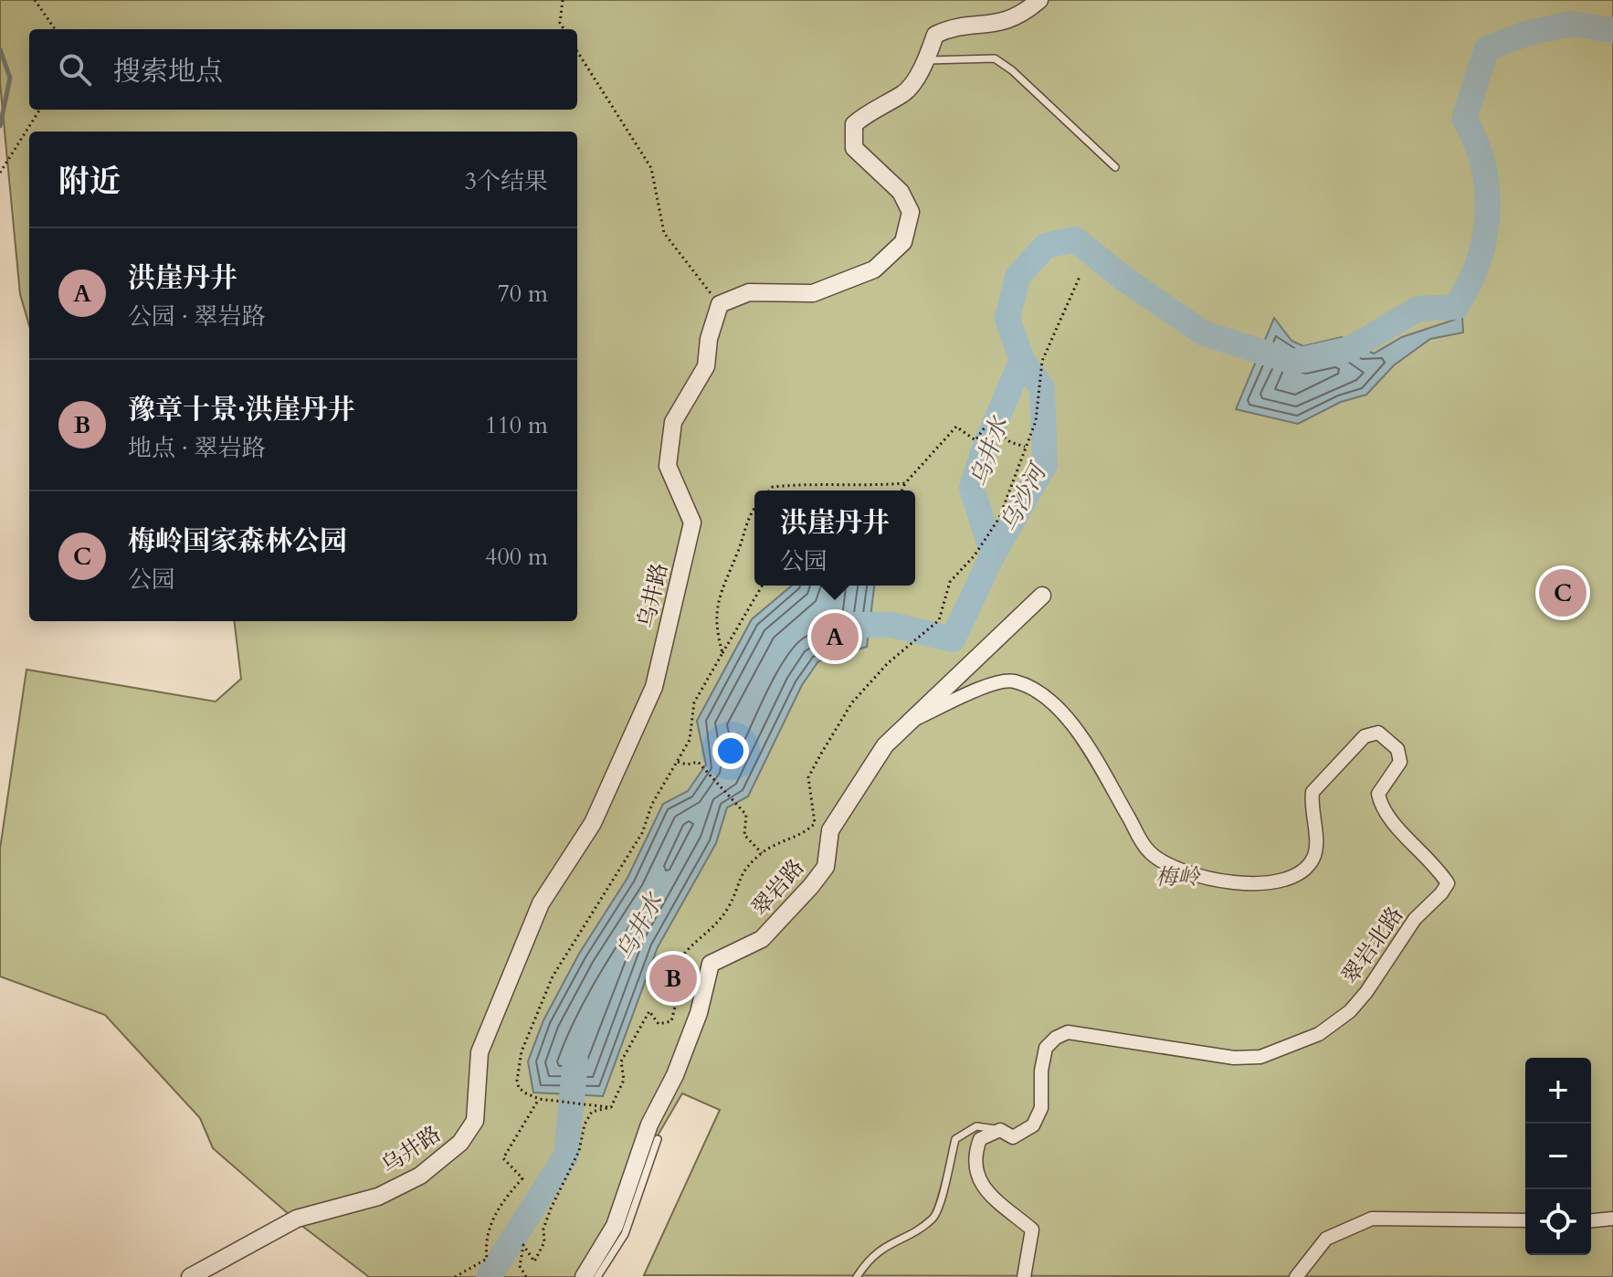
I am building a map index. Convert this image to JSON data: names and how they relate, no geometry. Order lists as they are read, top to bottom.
{
  "streets": {
    "street": ["乌井路", "翠岩路", "翠岩北路"]
  },
  "crossings": [
    ["翠岩路", "翠岩北路"]
  ],
  "water": ["乌井水", "乌沙河"],
  "parks": ["梅岭"],
  "page": {
    "search": "搜索地点",
    "heading": ["附近", "3个结果"],
    "list": [
      {
        "mark": "A",
        "name": "洪崖丹井",
        "note": "公园 · 翠岩路",
        "value": "70 m"
      },
      {
        "mark": "B",
        "name": "豫章十景·洪崖丹井",
        "note": "地点 · 翠岩路",
        "value": "110 m"
      },
      {
        "mark": "C",
        "name": "梅岭国家森林公园",
        "note": "公园",
        "value": "400 m"
      }
    ],
    "popup": ["洪崖丹井", "公园"],
    "pins": ["C", "A", "B"],
    "map_buttons": ["+", "−"]
  }
}
